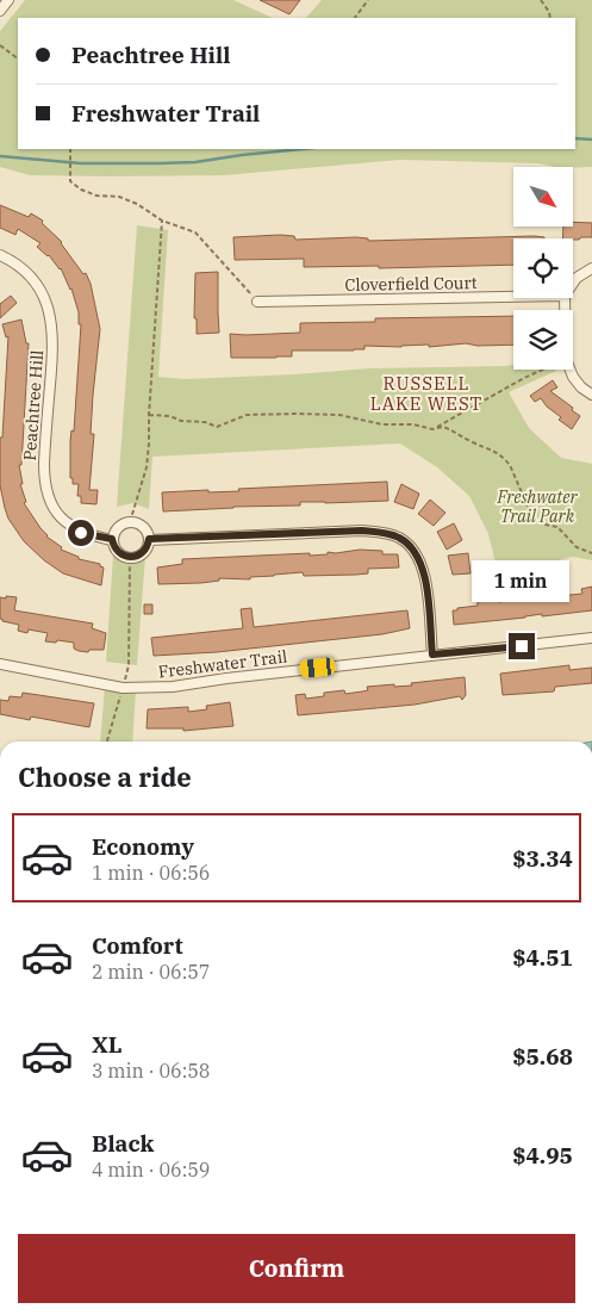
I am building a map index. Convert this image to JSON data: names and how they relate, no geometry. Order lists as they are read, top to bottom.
{
  "streets": {
    "street": ["Cloverfield Court", "Peachtree Hill", "Freshwater Trail"]
  },
  "districts": ["RUSSELL LAKE WEST"],
  "parks": ["Freshwater Trail Park"],
  "north": "bottom right",
  "page": {
    "banner": ["Peachtree Hill", "Freshwater Trail"],
    "bubble": "1 min",
    "heading": "Choose a ride",
    "list": [
      {
        "name": "Economy",
        "note": "1 min · 06:56",
        "value": "$3.34"
      },
      {
        "name": "Comfort",
        "note": "2 min · 06:57",
        "value": "$4.51"
      },
      {
        "name": "XL",
        "note": "3 min · 06:58",
        "value": "$5.68"
      },
      {
        "name": "Black",
        "note": "4 min · 06:59",
        "value": "$4.95"
      }
    ],
    "buttons": "Confirm"
  }
}
